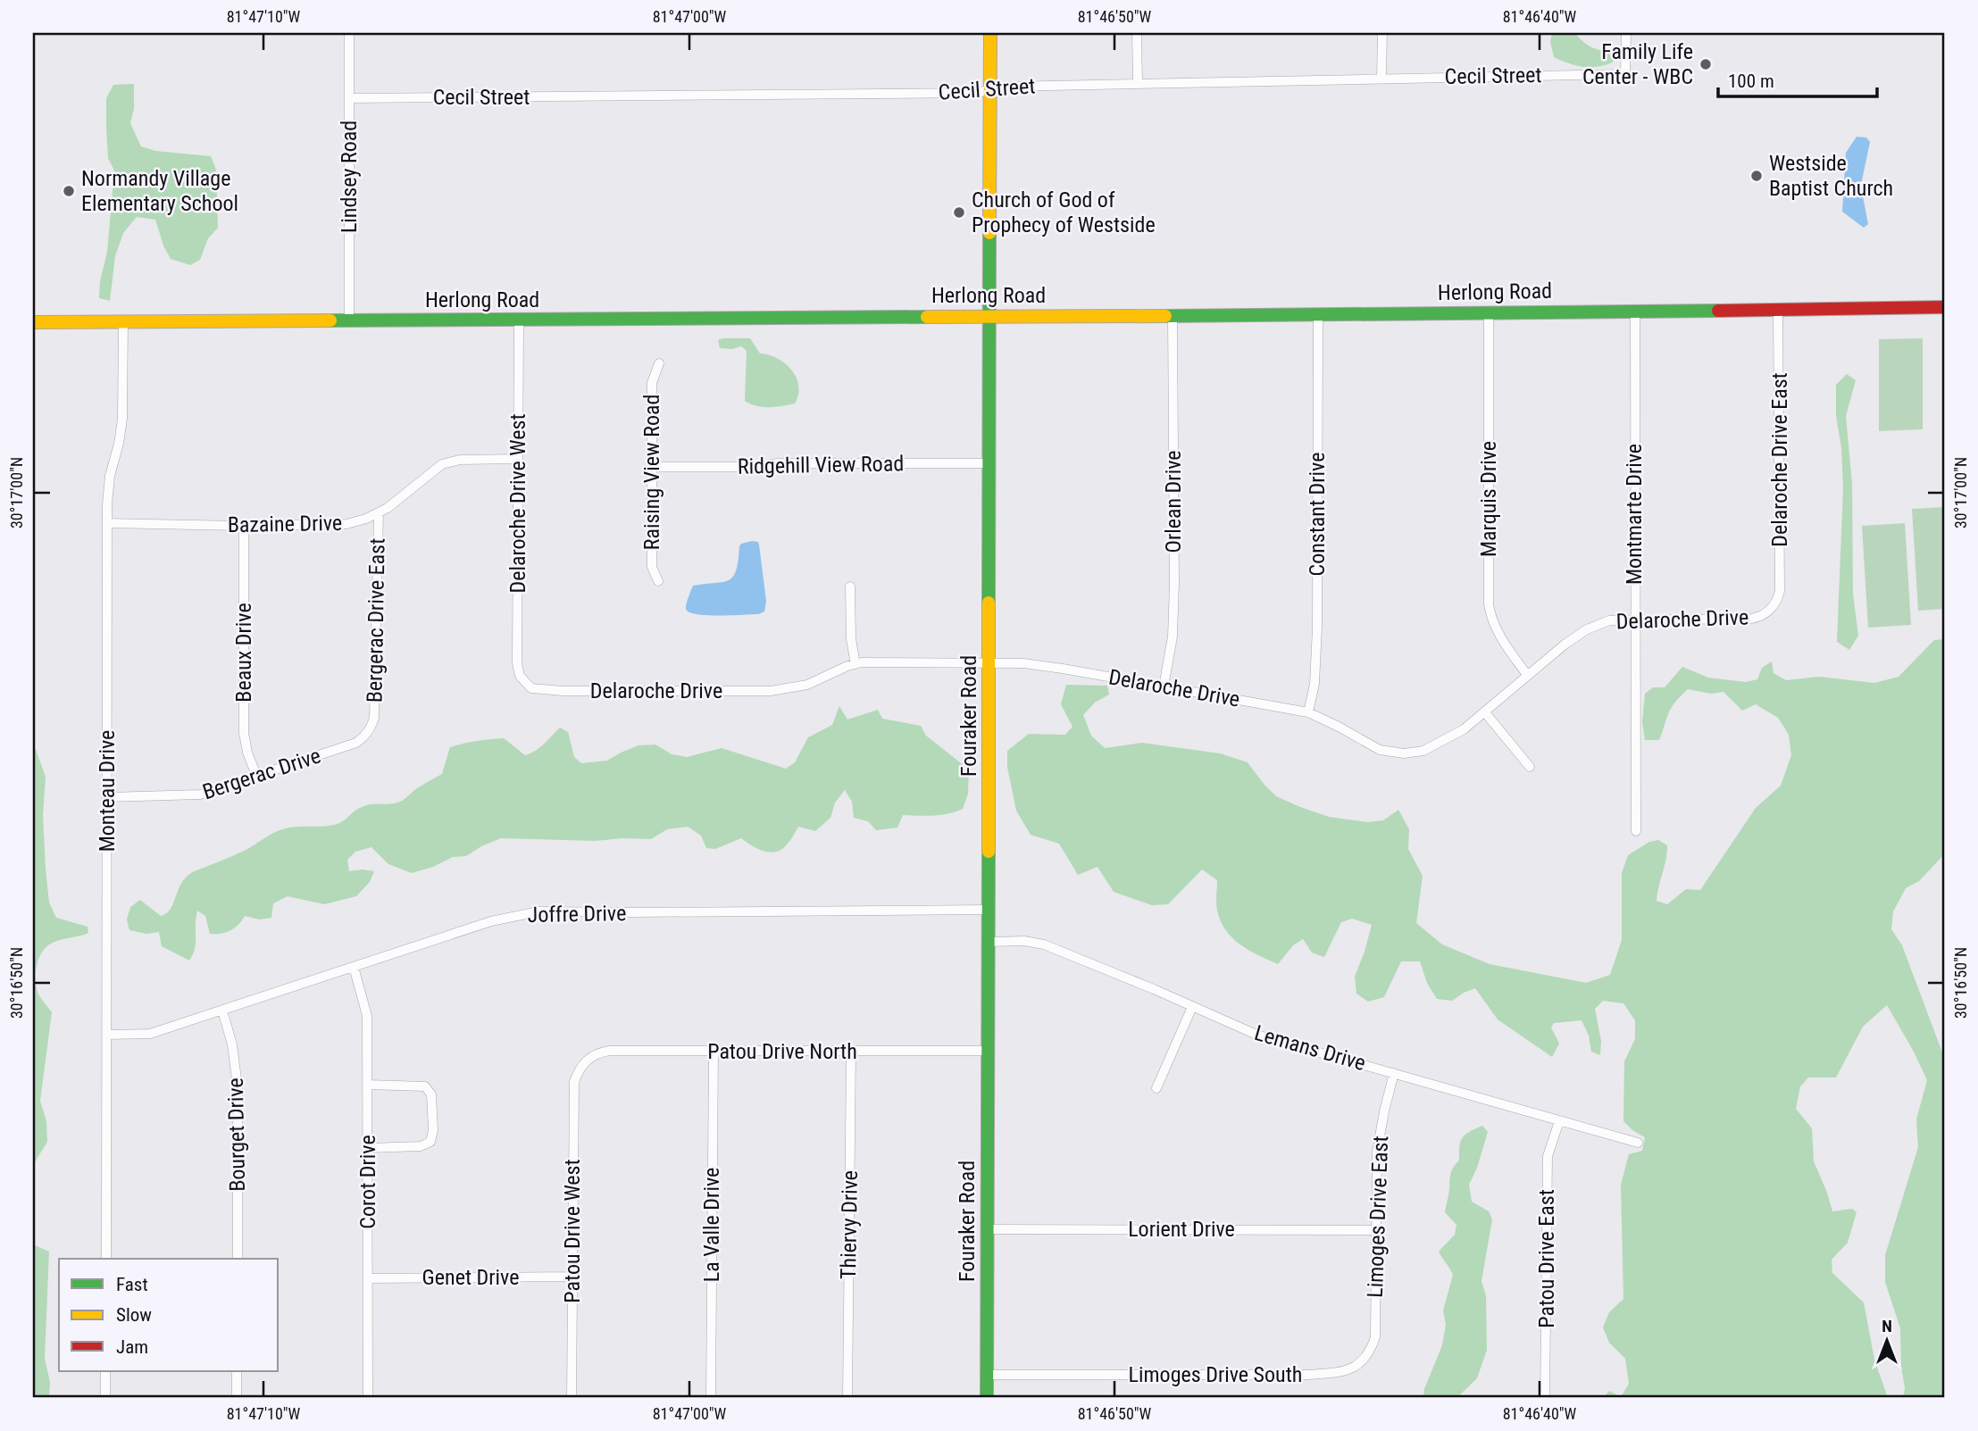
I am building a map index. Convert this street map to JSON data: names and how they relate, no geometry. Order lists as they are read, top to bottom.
{
  "streets": {
    "street": [
      "Cecil Street",
      "Lindsey Road",
      "Herlong Road",
      "Delaroche Drive East",
      "Ridgehill View Road",
      "Raising View Road",
      "Marquis Drive",
      "Orlean Drive",
      "Delaroche Drive West",
      "Constant Drive",
      "Montmarte Drive",
      "Bazaine Drive",
      "Delaroche Drive",
      "Bergerac Drive East",
      "Beaux Drive",
      "Fouraker Road",
      "Bergerac Drive",
      "Monteau Drive",
      "Joffre Drive",
      "Lemans Drive",
      "Patou Drive North",
      "Bourget Drive",
      "Corot Drive",
      "Limoges Drive East",
      "La Valle Drive",
      "Thiervy Drive",
      "Lorient Drive",
      "Patou Drive West",
      "Patou Drive East",
      "Genet Drive",
      "Limoges Drive South"
    ]
  },
  "crossings": [
    ["Cecil Street", "Lindsey Road"],
    ["Cecil Street", "Fouraker Road"],
    ["Lindsey Road", "Herlong Road"],
    ["Herlong Road", "Delaroche Drive East"],
    ["Herlong Road", "Marquis Drive"],
    ["Herlong Road", "Orlean Drive"],
    ["Herlong Road", "Delaroche Drive West"],
    ["Herlong Road", "Constant Drive"],
    ["Herlong Road", "Montmarte Drive"],
    ["Herlong Road", "Fouraker Road"],
    ["Herlong Road", "Monteau Drive"],
    ["Delaroche Drive East", "Delaroche Drive"],
    ["Ridgehill View Road", "Raising View Road"],
    ["Ridgehill View Road", "Fouraker Road"],
    ["Marquis Drive", "Delaroche Drive"],
    ["Orlean Drive", "Delaroche Drive"],
    ["Delaroche Drive West", "Bazaine Drive"],
    ["Delaroche Drive West", "Delaroche Drive"],
    ["Constant Drive", "Delaroche Drive"],
    ["Montmarte Drive", "Delaroche Drive"],
    ["Bazaine Drive", "Bergerac Drive East"],
    ["Bazaine Drive", "Beaux Drive"],
    ["Bazaine Drive", "Monteau Drive"],
    ["Delaroche Drive", "Fouraker Road"],
    ["Bergerac Drive East", "Bergerac Drive"],
    ["Beaux Drive", "Bergerac Drive"],
    ["Fouraker Road", "Joffre Drive"],
    ["Fouraker Road", "Lemans Drive"],
    ["Fouraker Road", "Patou Drive North"],
    ["Fouraker Road", "Lorient Drive"],
    ["Fouraker Road", "Limoges Drive South"],
    ["Bergerac Drive", "Monteau Drive"],
    ["Monteau Drive", "Joffre Drive"],
    ["Joffre Drive", "Bourget Drive"],
    ["Joffre Drive", "Corot Drive"],
    ["Lemans Drive", "Limoges Drive East"],
    ["Lemans Drive", "Patou Drive East"],
    ["Patou Drive North", "La Valle Drive"],
    ["Patou Drive North", "Thiervy Drive"],
    ["Patou Drive North", "Patou Drive West"],
    ["Corot Drive", "Genet Drive"],
    ["Limoges Drive East", "Lorient Drive"],
    ["Limoges Drive East", "Limoges Drive South"],
    ["Patou Drive West", "Genet Drive"]
  ],
  "places": [
    "Family Life Center - WBC",
    "Westside Baptist Church",
    "Normandy Village Elementary School",
    "Church of God of Prophecy of Westside"
  ],
  "legend": ["Fast", "Slow", "Jam"],
  "scale_bar": "100 m",
  "north": "top",
  "coordinates": [
    "81°47'10\"W",
    "81°47'00\"W",
    "81°46'50\"W",
    "81°46'40\"W",
    "30°17'00\"N",
    "30°16'50\"N"
  ]
}
